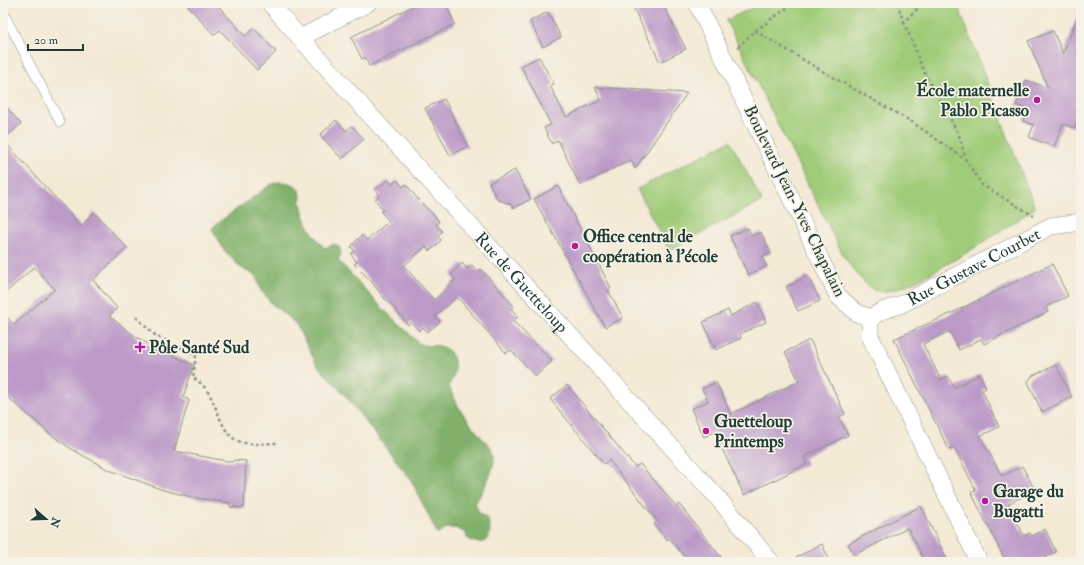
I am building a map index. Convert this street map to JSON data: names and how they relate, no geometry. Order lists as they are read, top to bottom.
{
  "streets": {
    "street": ["Boulevard Jean-Yves Chapalain", "Rue Gustave Courbet", "Rue de Guetteloup"]
  },
  "crossings": [
    ["Boulevard Jean-Yves Chapalain", "Rue Gustave Courbet"]
  ],
  "places": {
    "other": [
      "École maternelle Pablo Picasso",
      "Office central de coopération à l'école",
      "Guetteloup Printemps",
      "Garage du Bugatti"
    ],
    "health": ["Pôle Santé Sud"]
  },
  "scale_bar": "20 m",
  "north": "right"
}
